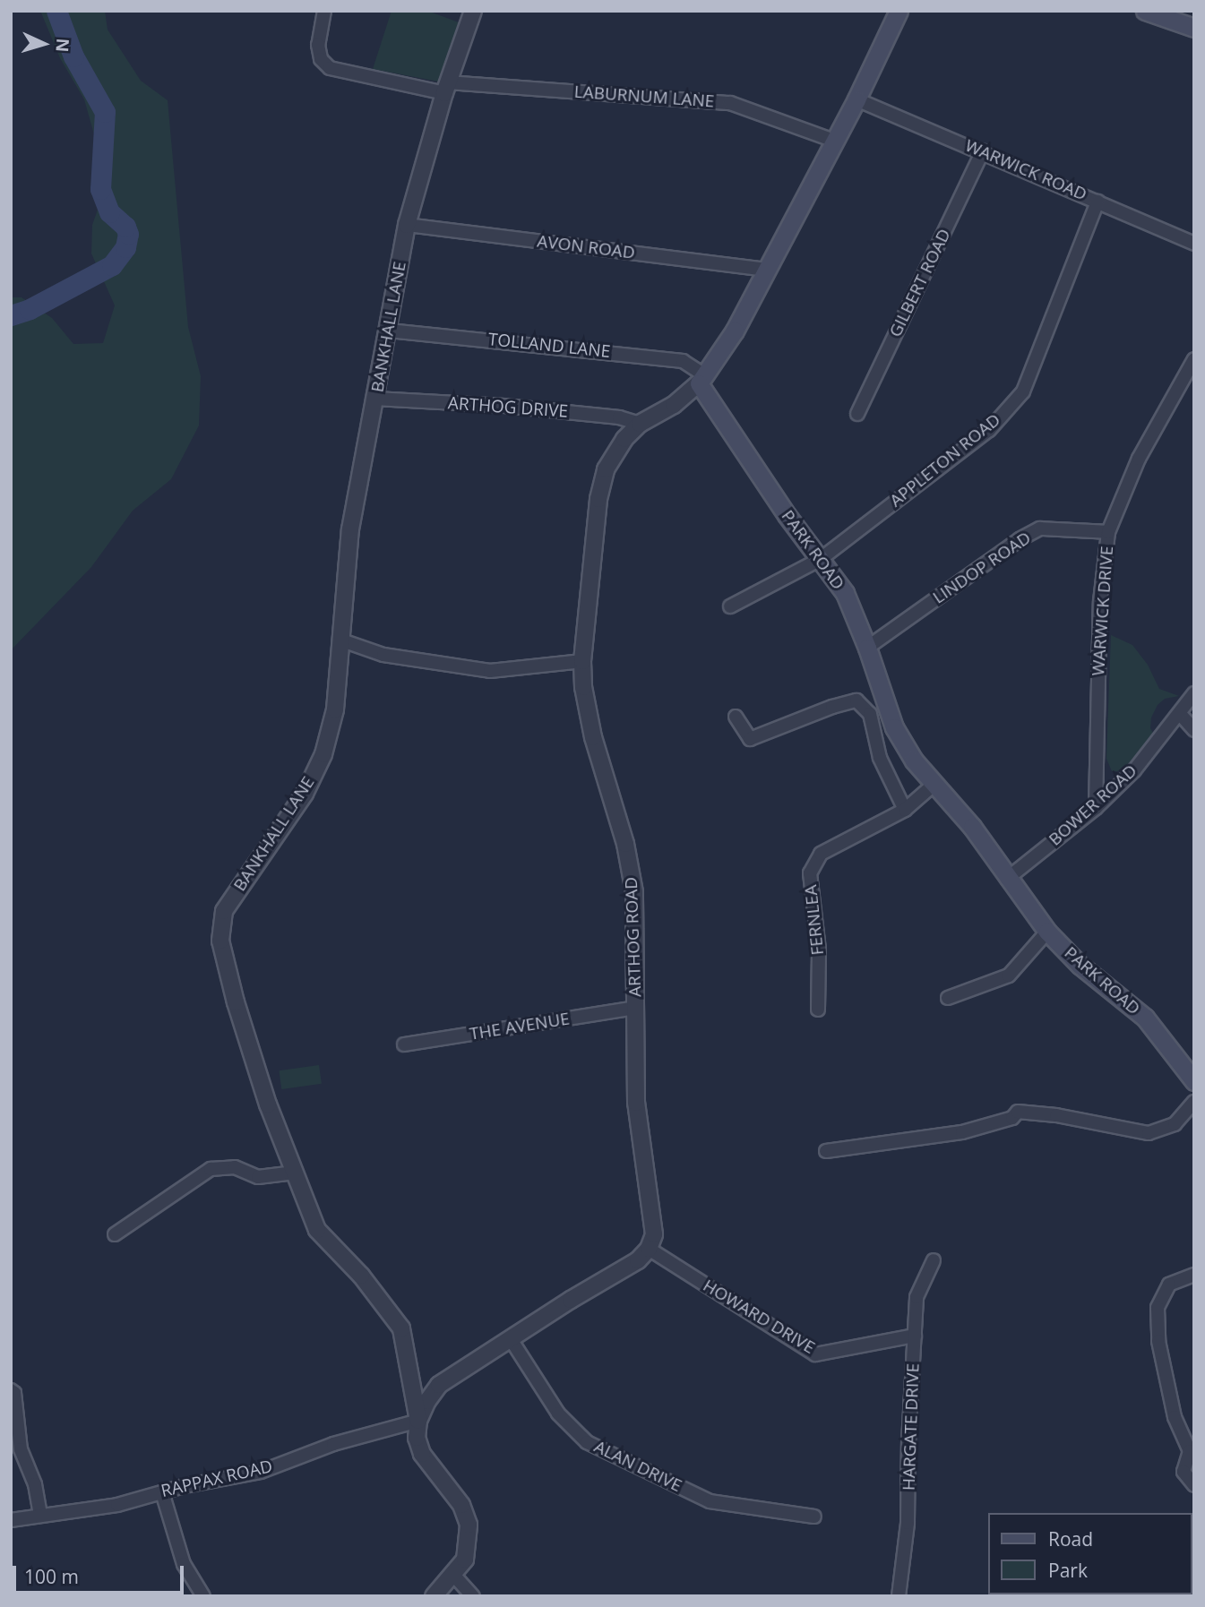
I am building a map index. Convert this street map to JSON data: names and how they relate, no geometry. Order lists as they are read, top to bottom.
{
  "streets": {
    "main road": ["PARK ROAD"],
    "street": [
      "LABURNUM LANE",
      "WARWICK ROAD",
      "AVON ROAD",
      "GILBERT ROAD",
      "BANKHALL LANE",
      "TOLLAND LANE",
      "ARTHOG DRIVE",
      "APPLETON ROAD",
      "LINDOP ROAD",
      "WARWICK DRIVE",
      "BOWER ROAD",
      "FERNLEA",
      "ARTHOG ROAD",
      "THE AVENUE",
      "HOWARD DRIVE",
      "HARGATE DRIVE",
      "ALAN DRIVE",
      "RAPPAX ROAD"
    ]
  },
  "crossings": [
    ["LABURNUM LANE", "BANKHALL LANE"],
    ["WARWICK ROAD", "GILBERT ROAD"],
    ["WARWICK ROAD", "APPLETON ROAD"],
    ["AVON ROAD", "BANKHALL LANE"],
    ["BANKHALL LANE", "TOLLAND LANE"],
    ["BANKHALL LANE", "ARTHOG DRIVE"],
    ["BANKHALL LANE", "RAPPAX ROAD"],
    ["TOLLAND LANE", "PARK ROAD"],
    ["TOLLAND LANE", "ARTHOG ROAD"],
    ["ARTHOG DRIVE", "ARTHOG ROAD"],
    ["APPLETON ROAD", "PARK ROAD"],
    ["PARK ROAD", "LINDOP ROAD"],
    ["PARK ROAD", "BOWER ROAD"],
    ["PARK ROAD", "FERNLEA"],
    ["PARK ROAD", "ARTHOG ROAD"],
    ["LINDOP ROAD", "WARWICK DRIVE"],
    ["WARWICK DRIVE", "BOWER ROAD"],
    ["ARTHOG ROAD", "THE AVENUE"],
    ["ARTHOG ROAD", "HOWARD DRIVE"],
    ["HOWARD DRIVE", "HARGATE DRIVE"]
  ],
  "legend": ["Road", "Park"],
  "scale_bar": "100 m",
  "north": "right"
}
